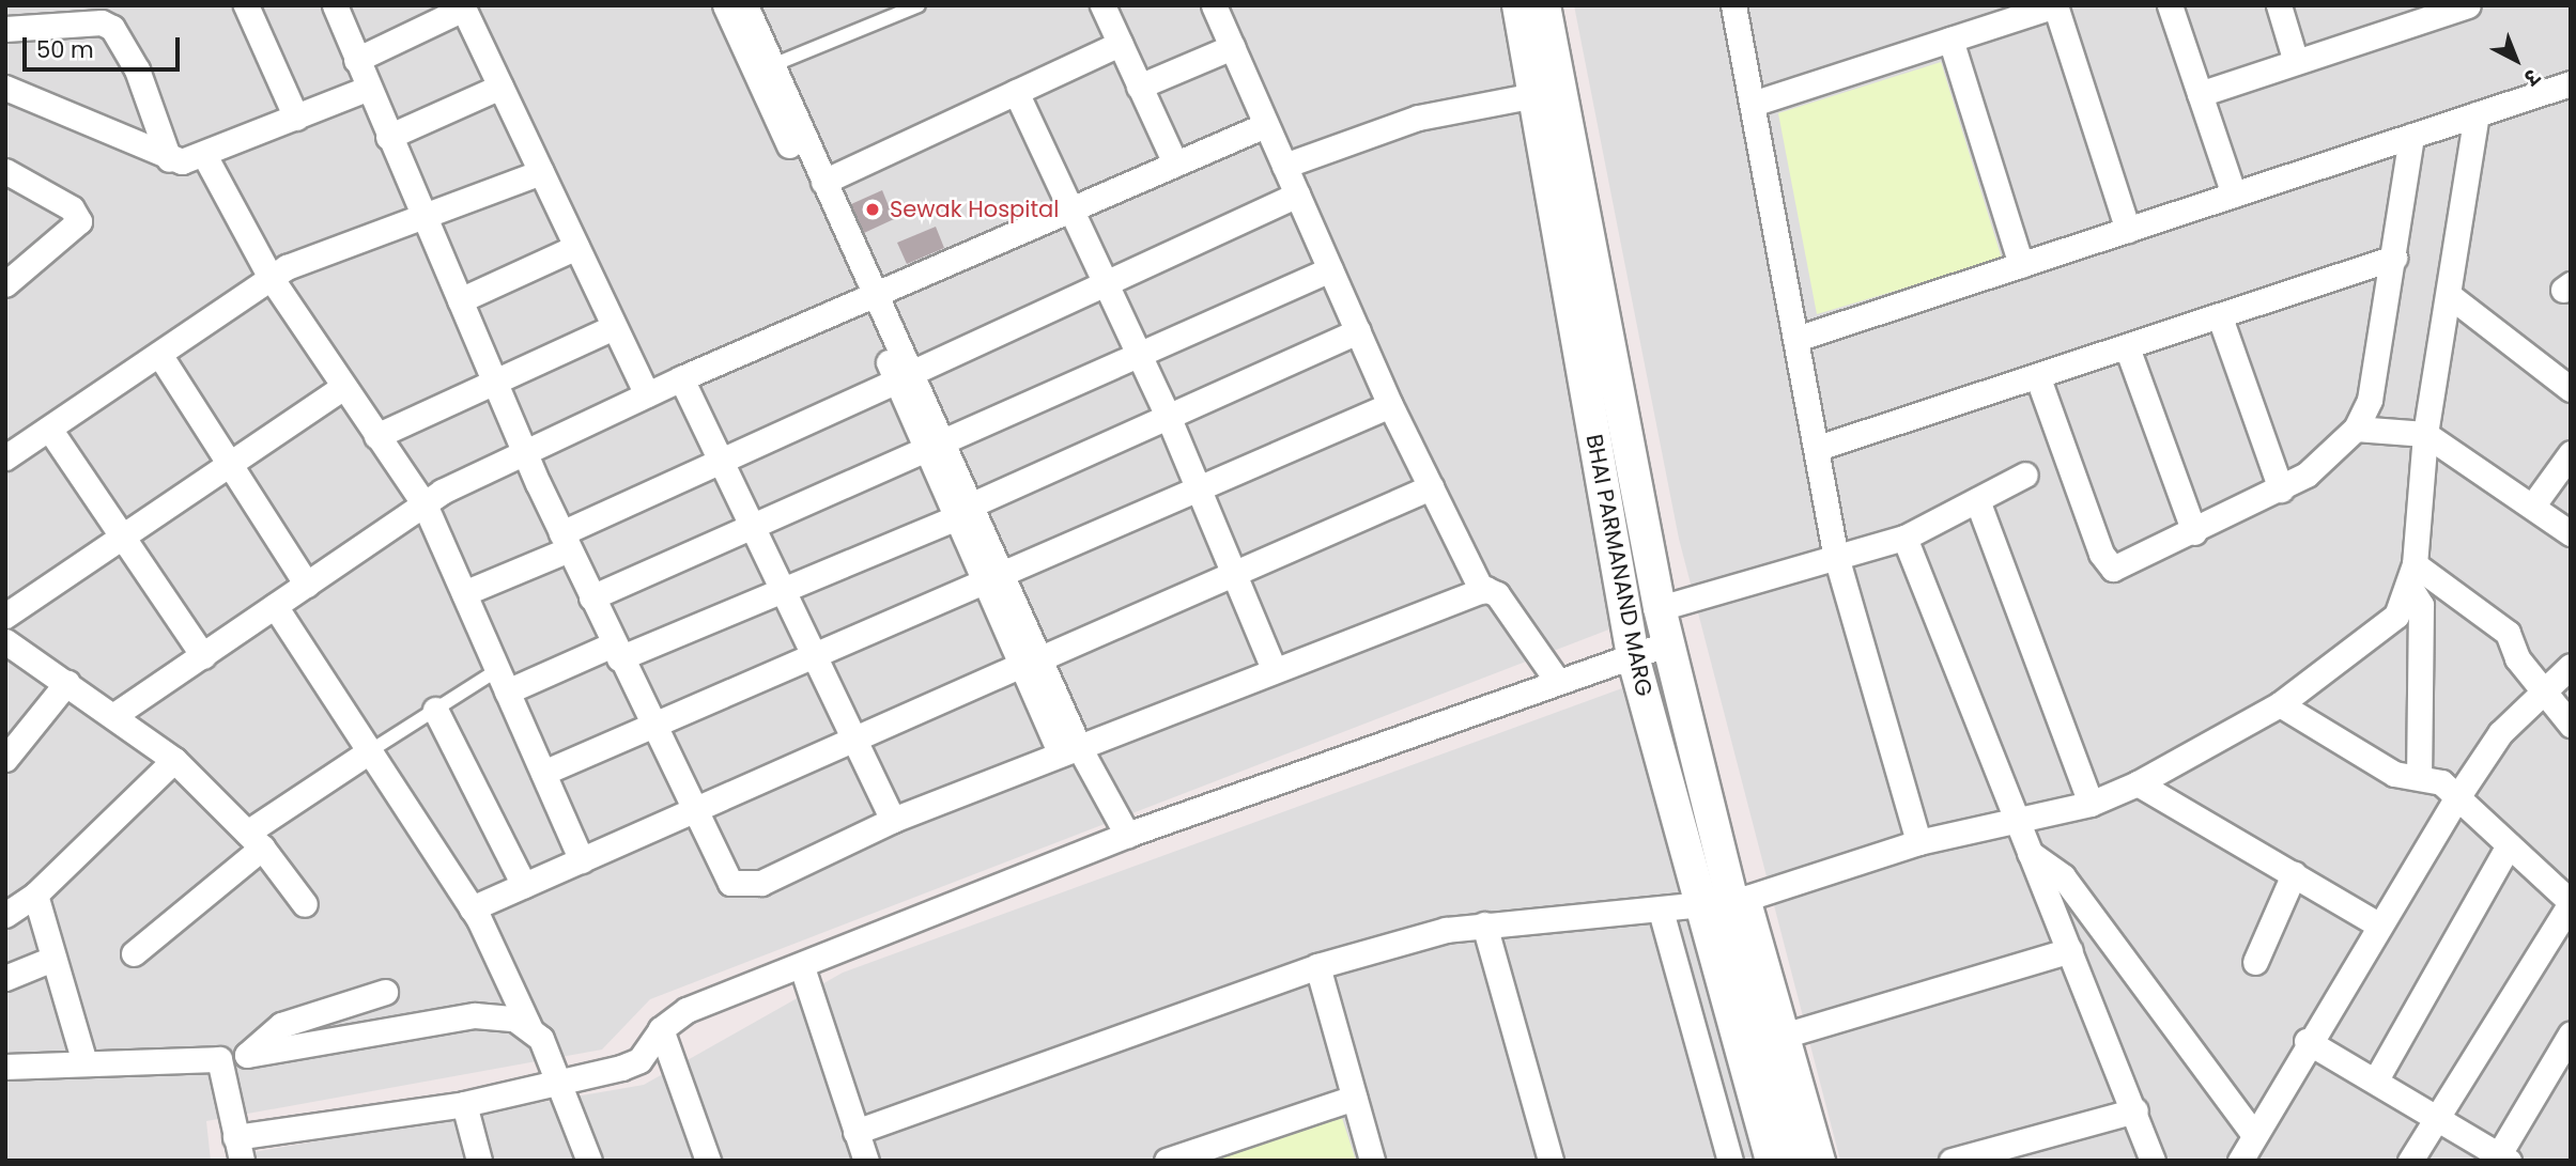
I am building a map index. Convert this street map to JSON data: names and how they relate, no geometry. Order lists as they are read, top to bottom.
{
  "streets": {
    "street": ["BHAI PARMANAND MARG"]
  },
  "places": ["Sewak Hospital"],
  "scale_bar": "50 m",
  "north": "bottom right"
}
